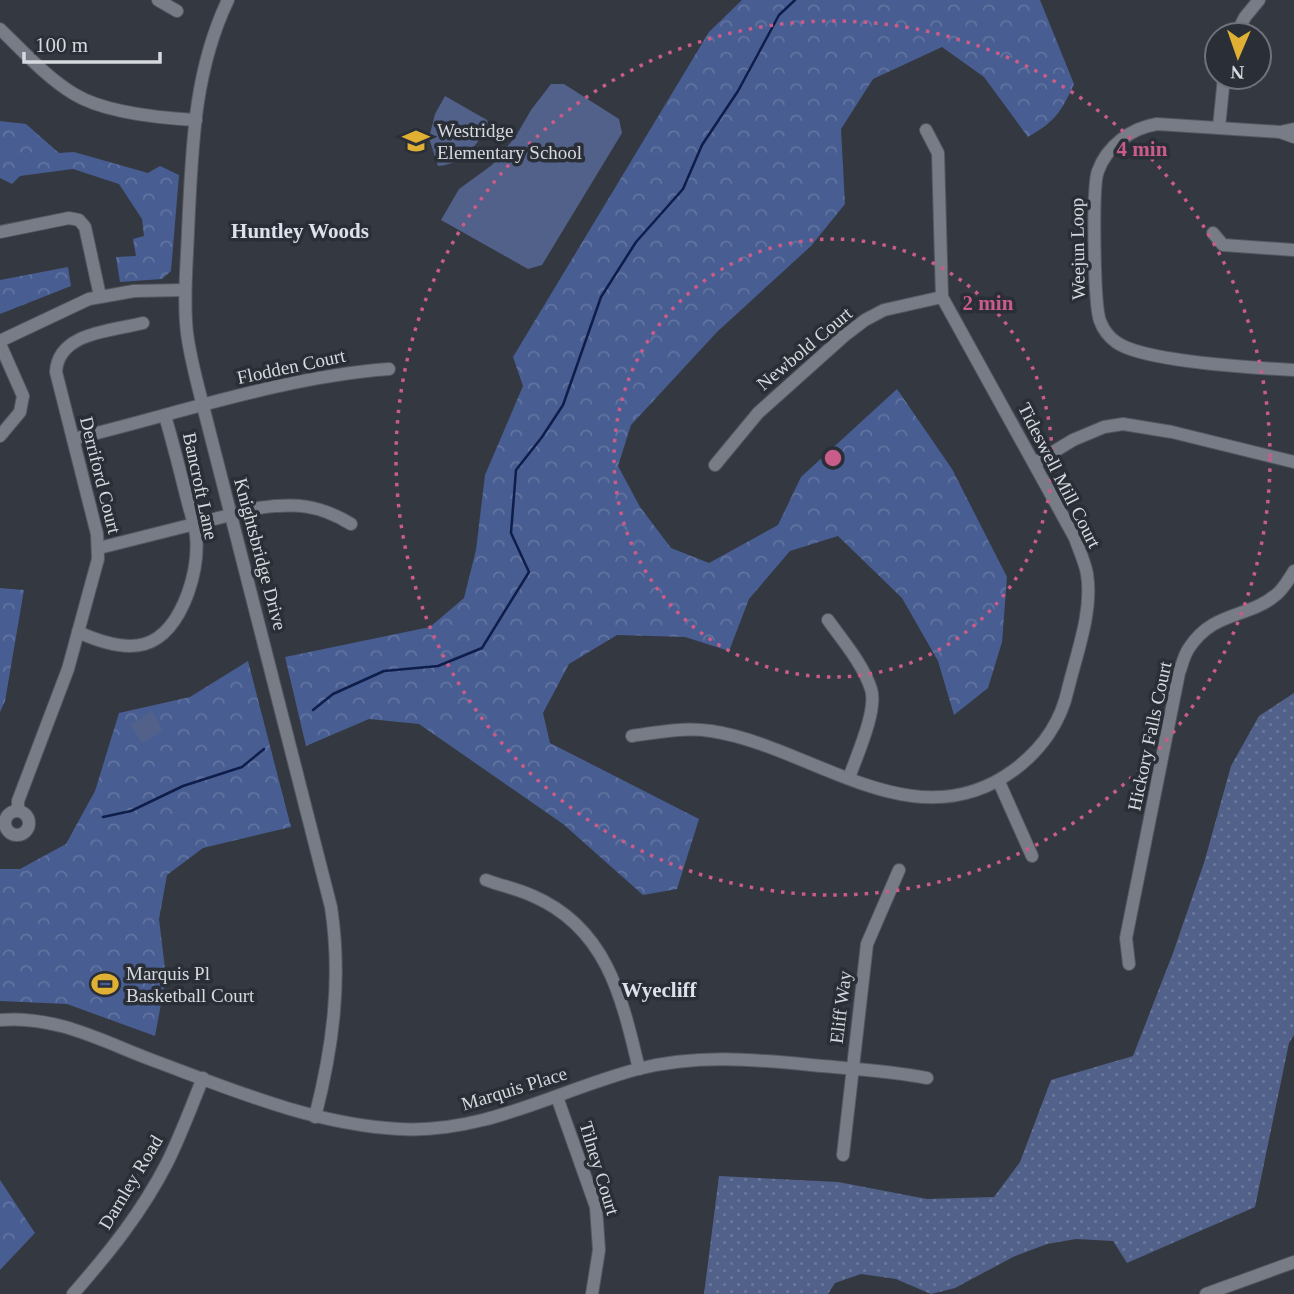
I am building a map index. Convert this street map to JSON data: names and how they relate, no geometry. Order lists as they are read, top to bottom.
{
  "streets": {
    "street": [
      "Weejun Loop",
      "Newbold Court",
      "Flodden Court",
      "Derriford Court",
      "Tideswell Mill Court",
      "Bancroft Lane",
      "Knightsbridge Drive",
      "Hickory Falls Court",
      "Eliff Way",
      "Marquis Place",
      "Tilney Court",
      "Darnley Road"
    ]
  },
  "crossings": [
    ["Newbold Court", "Tideswell Mill Court"],
    ["Flodden Court", "Derriford Court"],
    ["Flodden Court", "Bancroft Lane"],
    ["Flodden Court", "Knightsbridge Drive"],
    ["Derriford Court", "Bancroft Lane"],
    ["Knightsbridge Drive", "Marquis Place"],
    ["Eliff Way", "Marquis Place"],
    ["Marquis Place", "Tilney Court"],
    ["Marquis Place", "Darnley Road"]
  ],
  "districts": ["Huntley Woods", "Wyecliff"],
  "places": {
    "school or university": ["Westridge Elementary School"],
    "sports": ["Marquis Pl Basketball Court"]
  },
  "scale_bar": "100 m",
  "north": "bottom",
  "rings": ["4 min", "2 min"]
}
